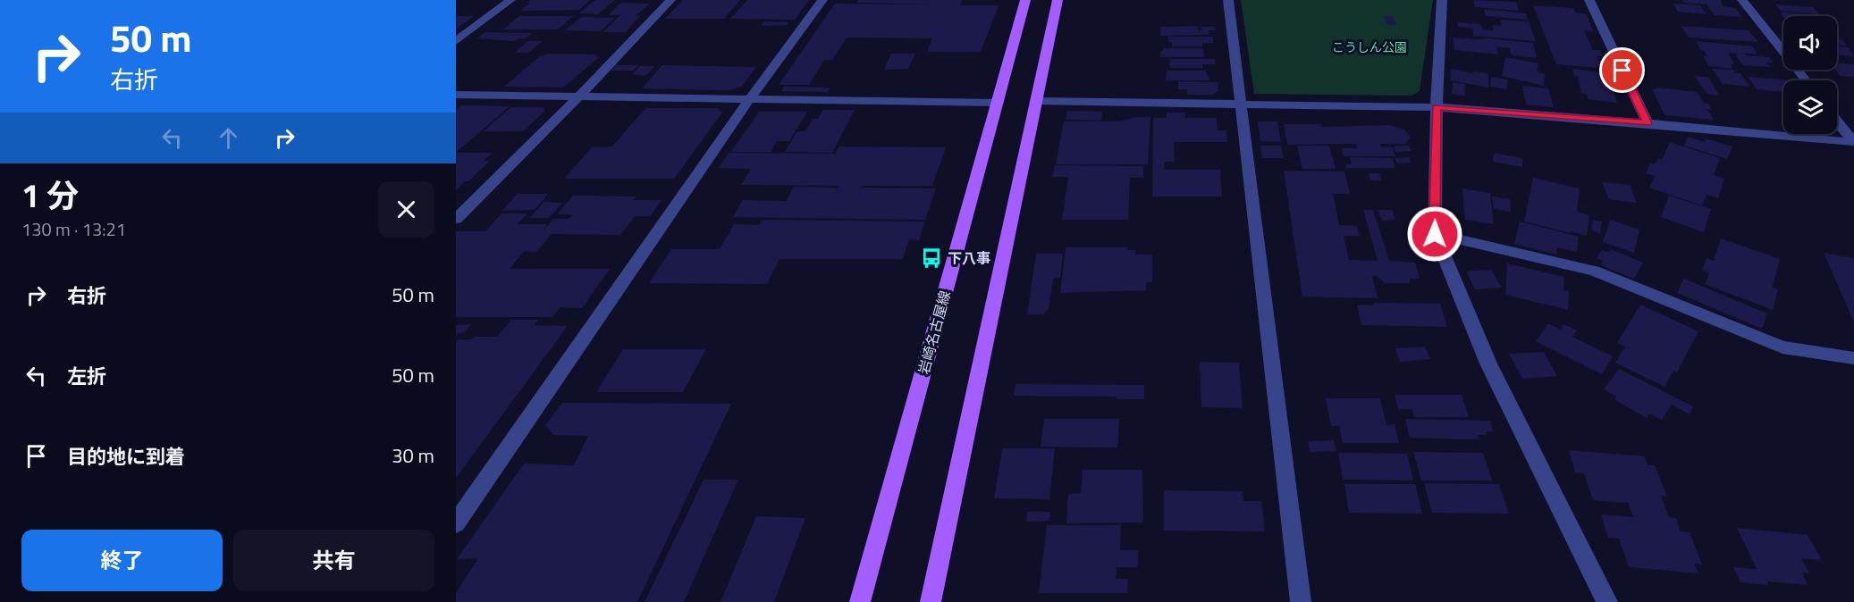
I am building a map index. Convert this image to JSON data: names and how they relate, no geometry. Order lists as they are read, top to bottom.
{
  "streets": {
    "main road": ["岩崎名古屋線"]
  },
  "parks": ["こうしん公園"],
  "places": {
    "bus stop": ["下八事"]
  },
  "page": {
    "turn": ["50 m", "右折"],
    "heading": ["1 分", "130 m · 13:21"],
    "list": [
      {
        "name": "右折",
        "value": "50 m"
      },
      {
        "name": "左折",
        "value": "50 m"
      },
      {
        "name": "目的地に到着",
        "value": "30 m"
      }
    ],
    "buttons": ["終了", "共有"]
  }
}
